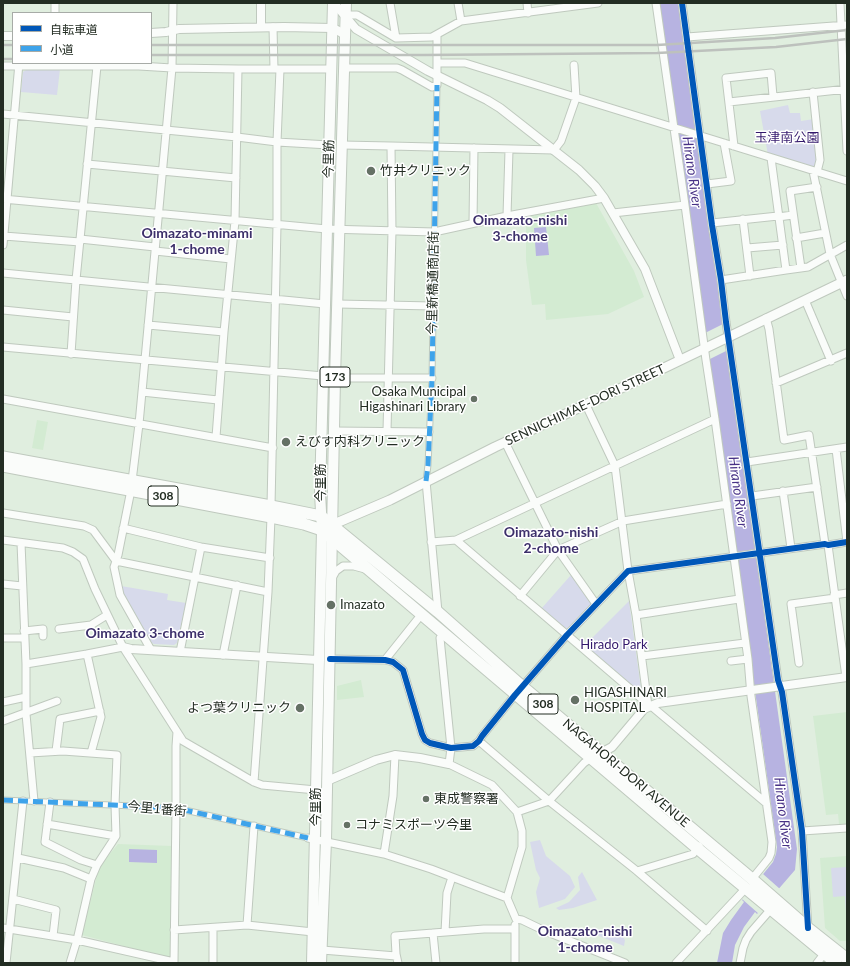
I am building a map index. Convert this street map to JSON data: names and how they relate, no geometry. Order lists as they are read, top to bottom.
{
  "streets": {
    "highway": ["308", "NAGAHORI-DORI AVENUE"],
    "main road": ["今里筋", "173", "SENNICHIMAE-DORI STREET"],
    "street": ["今里新橋通商店街", "今里1番街"]
  },
  "crossings": [
    ["今里筋", "SENNICHIMAE-DORI STREET"],
    ["今里筋", "308"],
    ["今里筋", "NAGAHORI-DORI AVENUE"],
    ["今里筋", "今里1番街"],
    ["今里新橋通商店街", "SENNICHIMAE-DORI STREET"],
    ["SENNICHIMAE-DORI STREET", "308"],
    ["SENNICHIMAE-DORI STREET", "NAGAHORI-DORI AVENUE"],
    ["308", "NAGAHORI-DORI AVENUE"]
  ],
  "districts": [
    "Oimazato-nishi 3-chome",
    "Oimazato-minami 1-chome",
    "Oimazato-nishi 2-chome",
    "Oimazato 3-chome",
    "Oimazato-nishi 1-chome"
  ],
  "water": ["Hirano River"],
  "parks": ["玉津南公園", "Hirado Park"],
  "places": [
    "竹井クリニック",
    "Osaka Municipal Higashinari Library",
    "えびす内科クリニック",
    "Imazato",
    "HIGASHINARI HOSPITAL",
    "よつ葉クリニック",
    "東成警察署",
    "コナミスポーツ今里"
  ],
  "legend": ["自転車道", "小道"]
}
